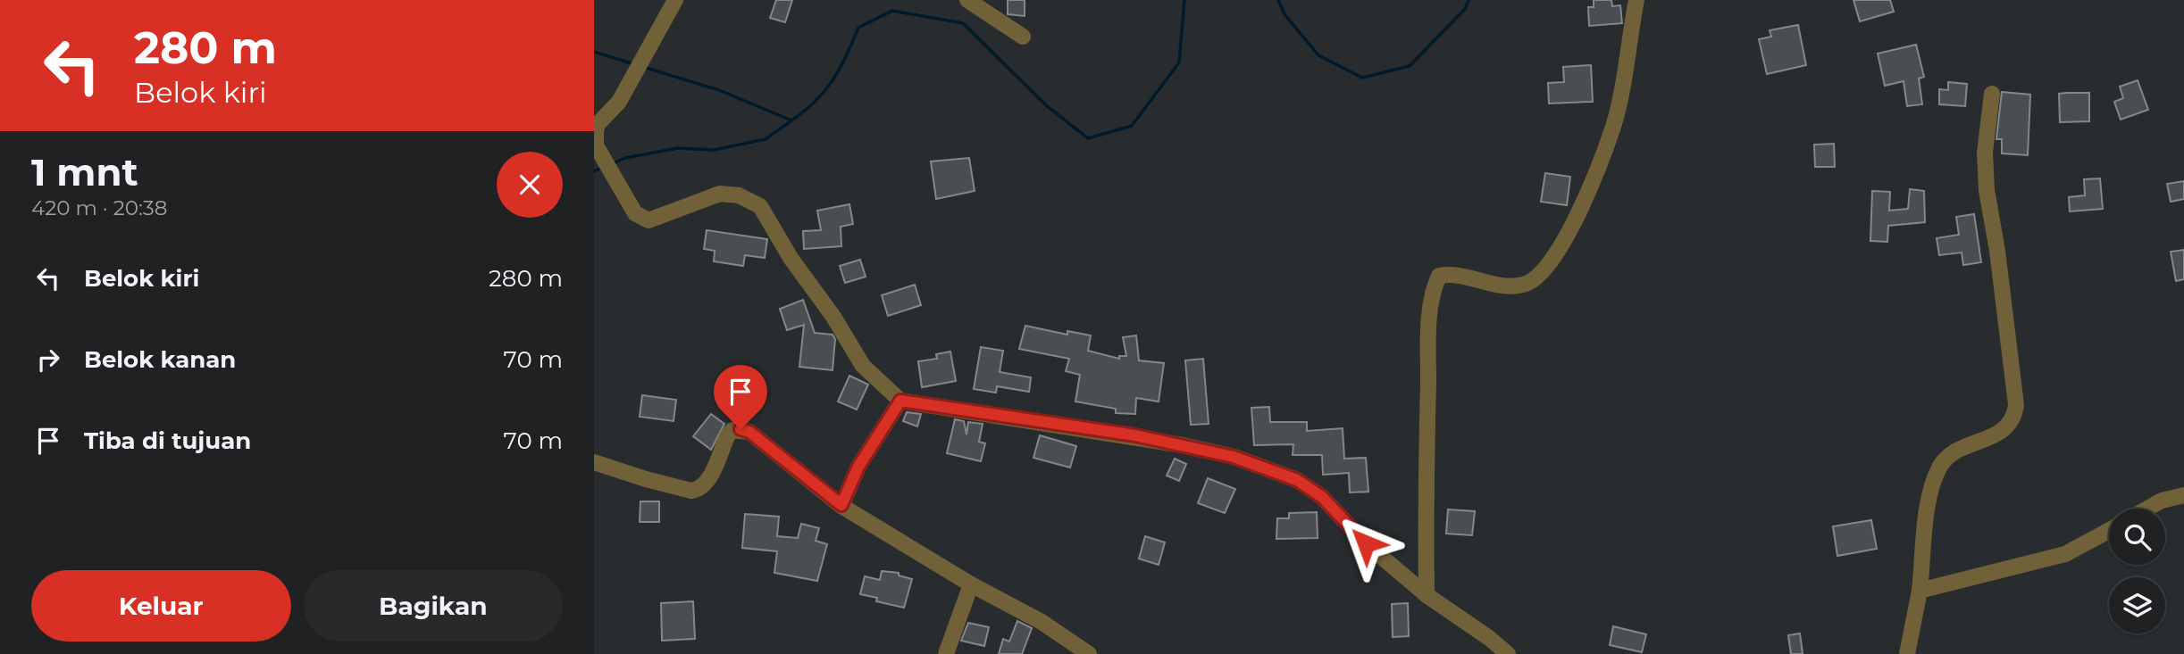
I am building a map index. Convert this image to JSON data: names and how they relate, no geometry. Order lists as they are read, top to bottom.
{
  "page": {
    "turn": ["280 m", "Belok kiri"],
    "heading": ["1 mnt", "420 m · 20:38"],
    "list": [
      {
        "name": "Belok kiri",
        "value": "280 m"
      },
      {
        "name": "Belok kanan",
        "value": "70 m"
      },
      {
        "name": "Tiba di tujuan",
        "value": "70 m"
      }
    ],
    "buttons": ["Keluar", "Bagikan"]
  }
}
